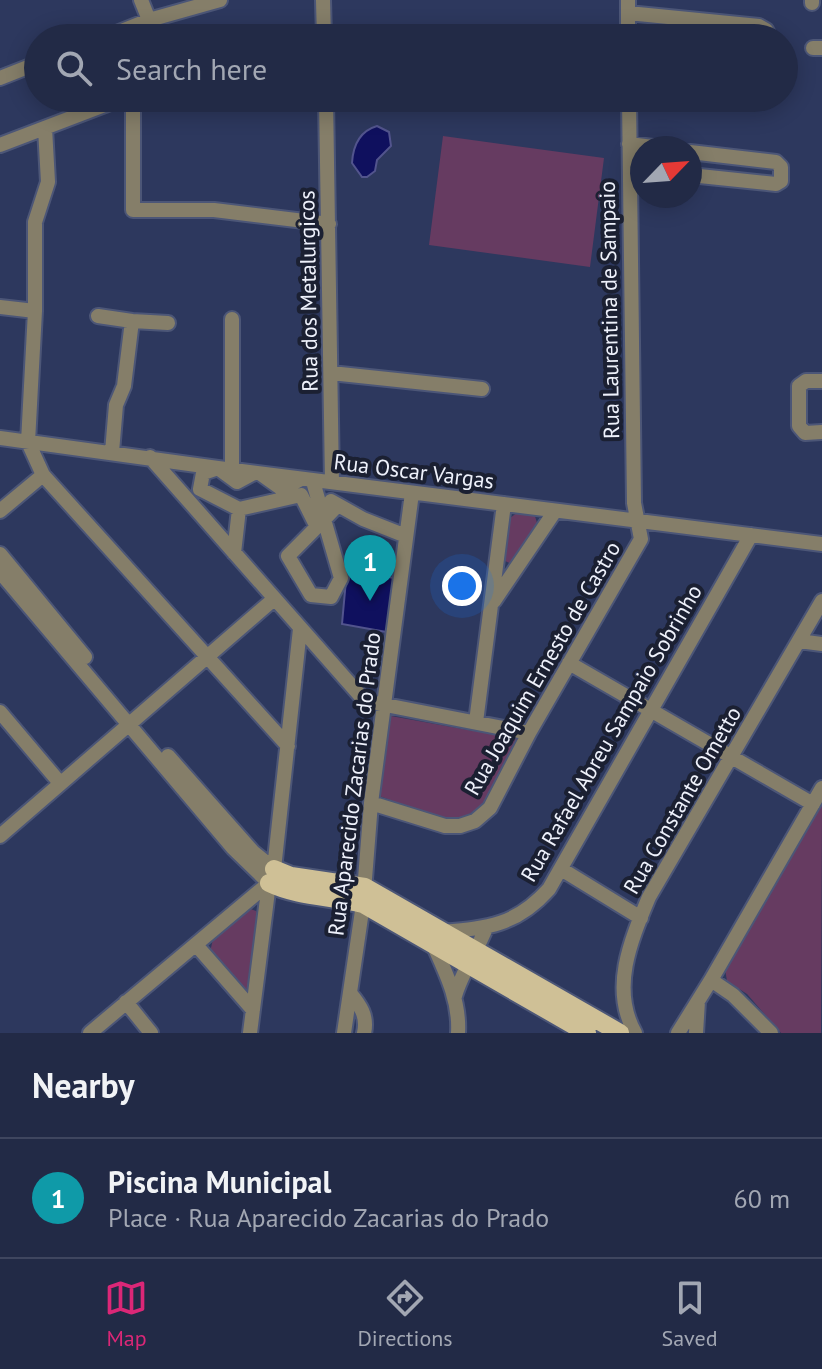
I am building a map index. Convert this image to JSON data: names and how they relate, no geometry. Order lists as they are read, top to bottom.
{
  "streets": {
    "street": [
      "Rua dos Metalurgicos",
      "Rua Laurentina de Sampaio",
      "Rua Oscar Vargas",
      "Rua Joaquim Ernesto de Castro",
      "Rua Rafael Abreu Sampaio Sobrinho",
      "Rua Aparecido Zacarias do Prado",
      "Rua Constante Ometto"
    ]
  },
  "crossings": [
    ["Rua dos Metalurgicos", "Rua Oscar Vargas"],
    ["Rua Laurentina de Sampaio", "Rua Oscar Vargas"],
    ["Rua Laurentina de Sampaio", "Rua Joaquim Ernesto de Castro"],
    ["Rua Oscar Vargas", "Rua Joaquim Ernesto de Castro"],
    ["Rua Oscar Vargas", "Rua Rafael Abreu Sampaio Sobrinho"],
    ["Rua Oscar Vargas", "Rua Aparecido Zacarias do Prado"],
    ["Rua Joaquim Ernesto de Castro", "Rua Aparecido Zacarias do Prado"]
  ],
  "north": "top right",
  "page": {
    "search": "Search here",
    "pins": "1",
    "heading": "Nearby",
    "list": [
      {
        "mark": "1",
        "name": "Piscina Municipal",
        "note": "Place · Rua Aparecido Zacarias do Prado",
        "value": "60 m"
      }
    ],
    "nav": ["Map", "Directions", "Saved"]
  }
}
